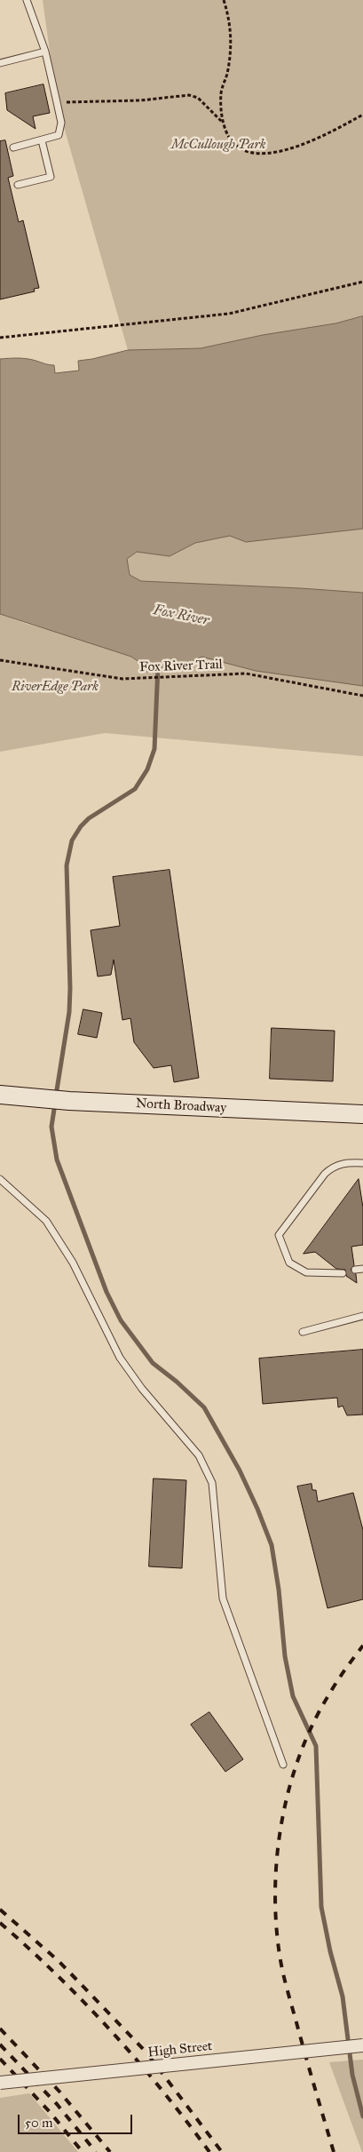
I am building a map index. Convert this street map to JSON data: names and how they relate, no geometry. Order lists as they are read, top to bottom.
{
  "streets": {
    "main road": ["North Broadway"],
    "street": ["High Street"],
    "path": ["Fox River Trail"]
  },
  "water": ["Fox River"],
  "parks": ["McCullough Park", "RiverEdge Park"],
  "scale_bar": "50 m"
}
